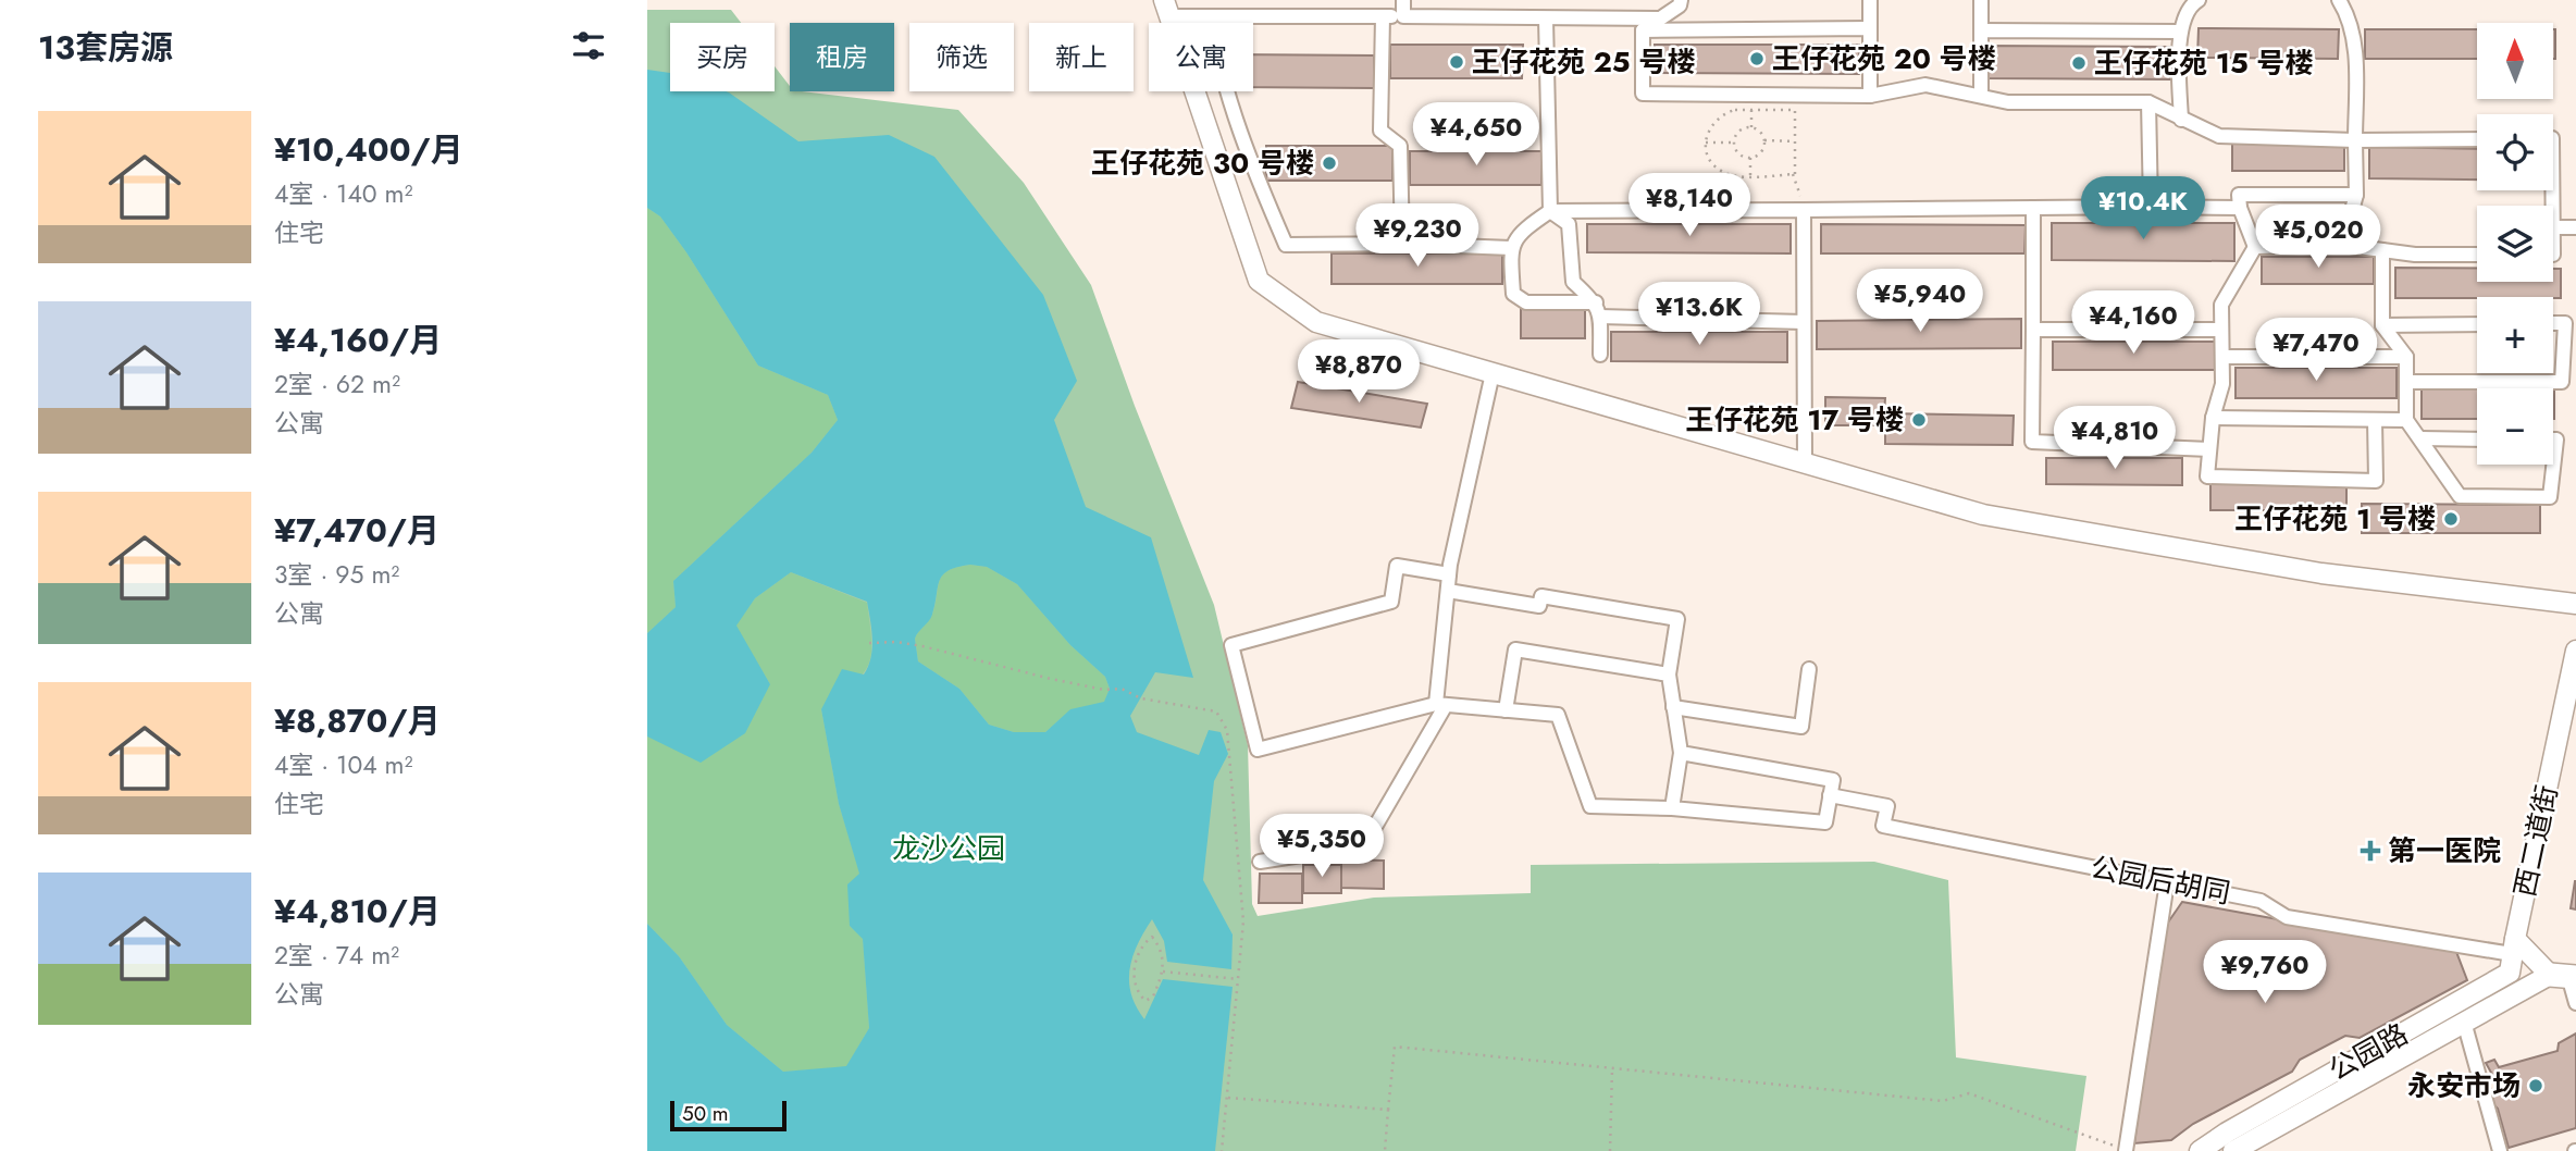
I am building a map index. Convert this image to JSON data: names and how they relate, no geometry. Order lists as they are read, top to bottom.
{
  "streets": {
    "street": ["西二道街", "公园后胡同", "公园路"]
  },
  "crossings": [
    ["西二道街", "公园后胡同"],
    ["西二道街", "公园路"],
    ["公园后胡同", "公园路"]
  ],
  "parks": ["龙沙公园"],
  "places": {
    "other": [
      "王仔花苑 20 号楼",
      "王仔花苑 25 号楼",
      "王仔花苑 15 号楼",
      "王仔花苑 30 号楼",
      "王仔花苑 17 号楼",
      "王仔花苑 1 号楼",
      "永安市场"
    ],
    "health": ["第一医院"]
  },
  "scale_bar": "50 m",
  "north": "top",
  "page": {
    "heading": "13套房源",
    "map_buttons": ["+", "−"],
    "chip": [
      "买房",
      "租房",
      "筛选",
      "新上",
      "公寓"
    ],
    "list": [
      {
        "name": "¥10,400/月",
        "note": "4室 · 140 m² · 住宅"
      },
      {
        "name": "¥4,160/月",
        "note": "2室 · 62 m² · 公寓"
      },
      {
        "name": "¥7,470/月",
        "note": "3室 · 95 m² · 公寓"
      },
      {
        "name": "¥8,870/月",
        "note": "4室 · 104 m² · 住宅"
      },
      {
        "name": "¥4,810/月",
        "note": "2室 · 74 m² · 公寓"
      }
    ],
    "price": [
      "¥4,650",
      "¥8,140",
      "¥10.4K",
      "¥9,230",
      "¥5,020",
      "¥5,940",
      "¥13.6K",
      "¥4,160",
      "¥7,470",
      "¥8,870",
      "¥4,810",
      "¥5,350",
      "¥9,760"
    ],
    "scale": "50 m"
  }
}
